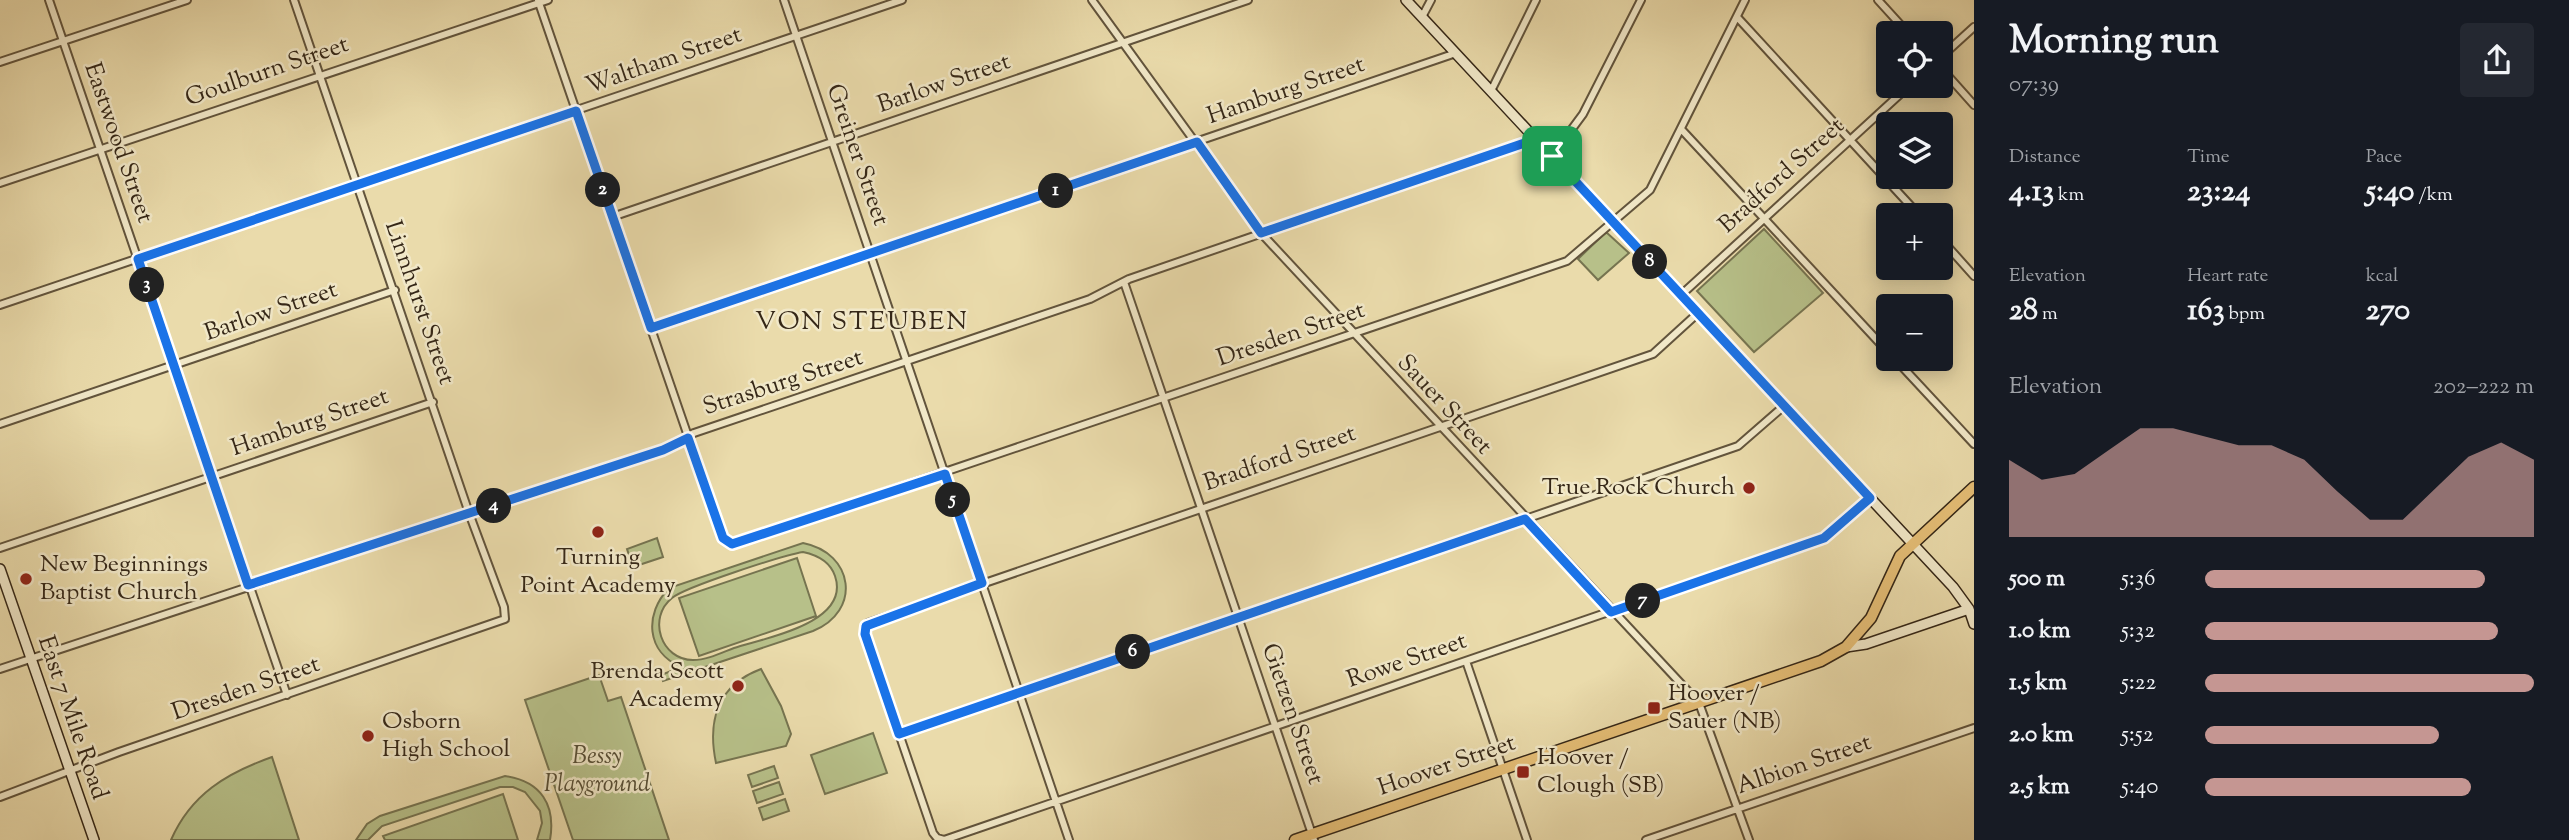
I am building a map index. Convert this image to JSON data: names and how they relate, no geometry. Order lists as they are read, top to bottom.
{
  "streets": {
    "main road": ["Hoover Street"],
    "street": [
      "Waltham Street",
      "Goulburn Street",
      "Barlow Street",
      "Hamburg Street",
      "Eastwood Street",
      "Greiner Street",
      "Bradford Street",
      "Linnhurst Street",
      "Dresden Street",
      "Strasburg Street",
      "Sauer Street",
      "Rowe Street",
      "Gietzen Street",
      "East 7 Mile Road",
      "Albion Street"
    ]
  },
  "crossings": [
    ["Waltham Street", "Eastwood Street"],
    ["Waltham Street", "Greiner Street"],
    ["Waltham Street", "Linnhurst Street"],
    ["Goulburn Street", "Eastwood Street"],
    ["Goulburn Street", "Linnhurst Street"],
    ["Barlow Street", "Eastwood Street"],
    ["Barlow Street", "Greiner Street"],
    ["Barlow Street", "Linnhurst Street"],
    ["Barlow Street", "Sauer Street"],
    ["Hamburg Street", "Eastwood Street"],
    ["Hamburg Street", "Greiner Street"],
    ["Hamburg Street", "Linnhurst Street"],
    ["Hamburg Street", "Sauer Street"],
    ["Eastwood Street", "Dresden Street"],
    ["Eastwood Street", "Strasburg Street"],
    ["Greiner Street", "Bradford Street"],
    ["Greiner Street", "Dresden Street"],
    ["Greiner Street", "Strasburg Street"],
    ["Greiner Street", "Rowe Street"],
    ["Bradford Street", "Sauer Street"],
    ["Bradford Street", "Gietzen Street"],
    ["Linnhurst Street", "Dresden Street"],
    ["Linnhurst Street", "Strasburg Street"],
    ["Dresden Street", "Strasburg Street"],
    ["Dresden Street", "Sauer Street"],
    ["Dresden Street", "Gietzen Street"],
    ["Dresden Street", "East 7 Mile Road"],
    ["Strasburg Street", "Sauer Street"],
    ["Strasburg Street", "Gietzen Street"],
    ["Strasburg Street", "East 7 Mile Road"],
    ["Sauer Street", "Rowe Street"],
    ["Sauer Street", "Albion Street"],
    ["Sauer Street", "Hoover Street"],
    ["Rowe Street", "Gietzen Street"],
    ["Gietzen Street", "Hoover Street"]
  ],
  "districts": ["VON STEUBEN"],
  "parks": ["Bessy Playground"],
  "places": {
    "other": [
      "True Rock Church",
      "Turning Point Academy",
      "New Beginnings Baptist Church",
      "Brenda Scott Academy",
      "Osborn High School"
    ],
    "transit": ["Hoover / Sauer (NB)", "Hoover / Clough (SB)"]
  },
  "page": {
    "heading": ["Morning run", "07:39"],
    "map_buttons": ["+", "−"],
    "stats": [
      ["Distance", "4.13 km"],
      ["Time", "23:24"],
      ["Pace", "5:40 /km"],
      ["Elevation", "28 m"],
      ["Heart rate", "163 bpm"],
      ["kcal", "270"]
    ],
    "pins": [
      "2",
      "1",
      "8",
      "3",
      "5",
      "4",
      "7",
      "6"
    ],
    "chart": ["Elevation", "202–222 m"],
    "list": [
      {
        "name": "500 m",
        "note": "5:36"
      },
      {
        "name": "1.0 km",
        "note": "5:32"
      },
      {
        "name": "1.5 km",
        "note": "5:22"
      },
      {
        "name": "2.0 km",
        "note": "5:52"
      },
      {
        "name": "2.5 km",
        "note": "5:40"
      }
    ]
  }
}
